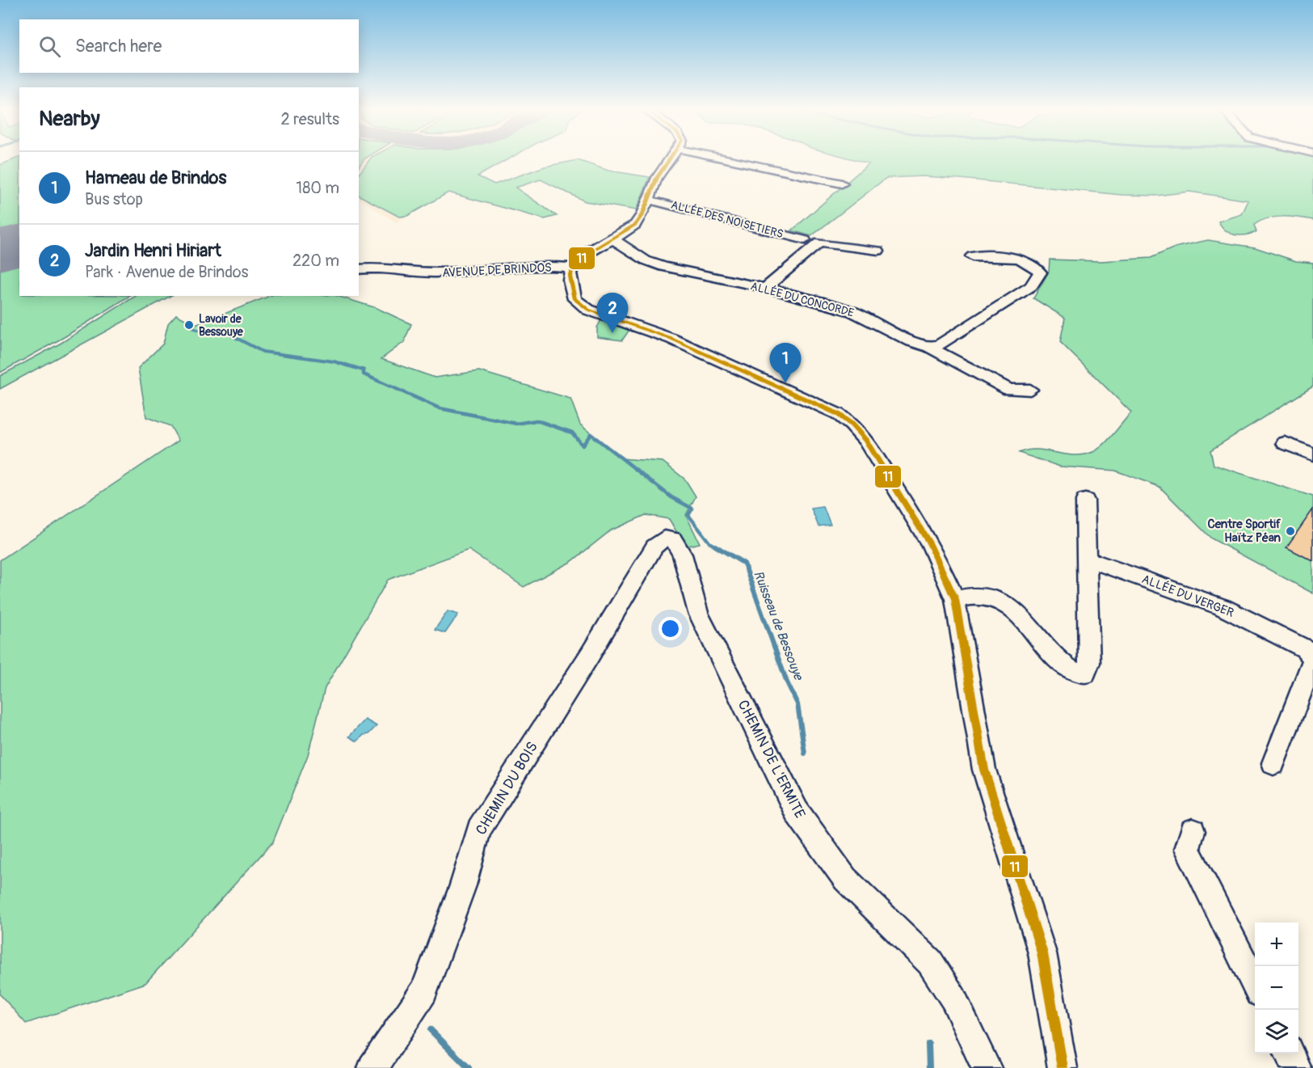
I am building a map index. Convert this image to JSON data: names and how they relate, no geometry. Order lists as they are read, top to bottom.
{
  "streets": {
    "street": [
      "ALLÉE DES NOISETIERS",
      "AVENUE DE BRINDOS",
      "ALLÉE DU CONCORDE",
      "ALLÉE DU VERGER",
      "CHEMIN DE L'ERMITE",
      "CHEMIN DU BOIS"
    ]
  },
  "crossings": [
    ["CHEMIN DE L'ERMITE", "CHEMIN DU BOIS"]
  ],
  "water": ["Ruisseau de Bessouye"],
  "places": ["Lavoir de Bessouye", "Centre Sportif Haïtz Péan"],
  "lines": ["transit line 11"],
  "page": {
    "search": "Search here",
    "heading": ["Nearby", "2 results"],
    "list": [
      {
        "mark": "1",
        "name": "Hameau de Brindos",
        "note": "Bus stop",
        "value": "180 m"
      },
      {
        "mark": "2",
        "name": "Jardin Henri Hiriart",
        "note": "Park · Avenue de Brindos",
        "value": "220 m"
      }
    ],
    "pins": ["2", "1"],
    "map_buttons": ["+", "−"]
  }
}
